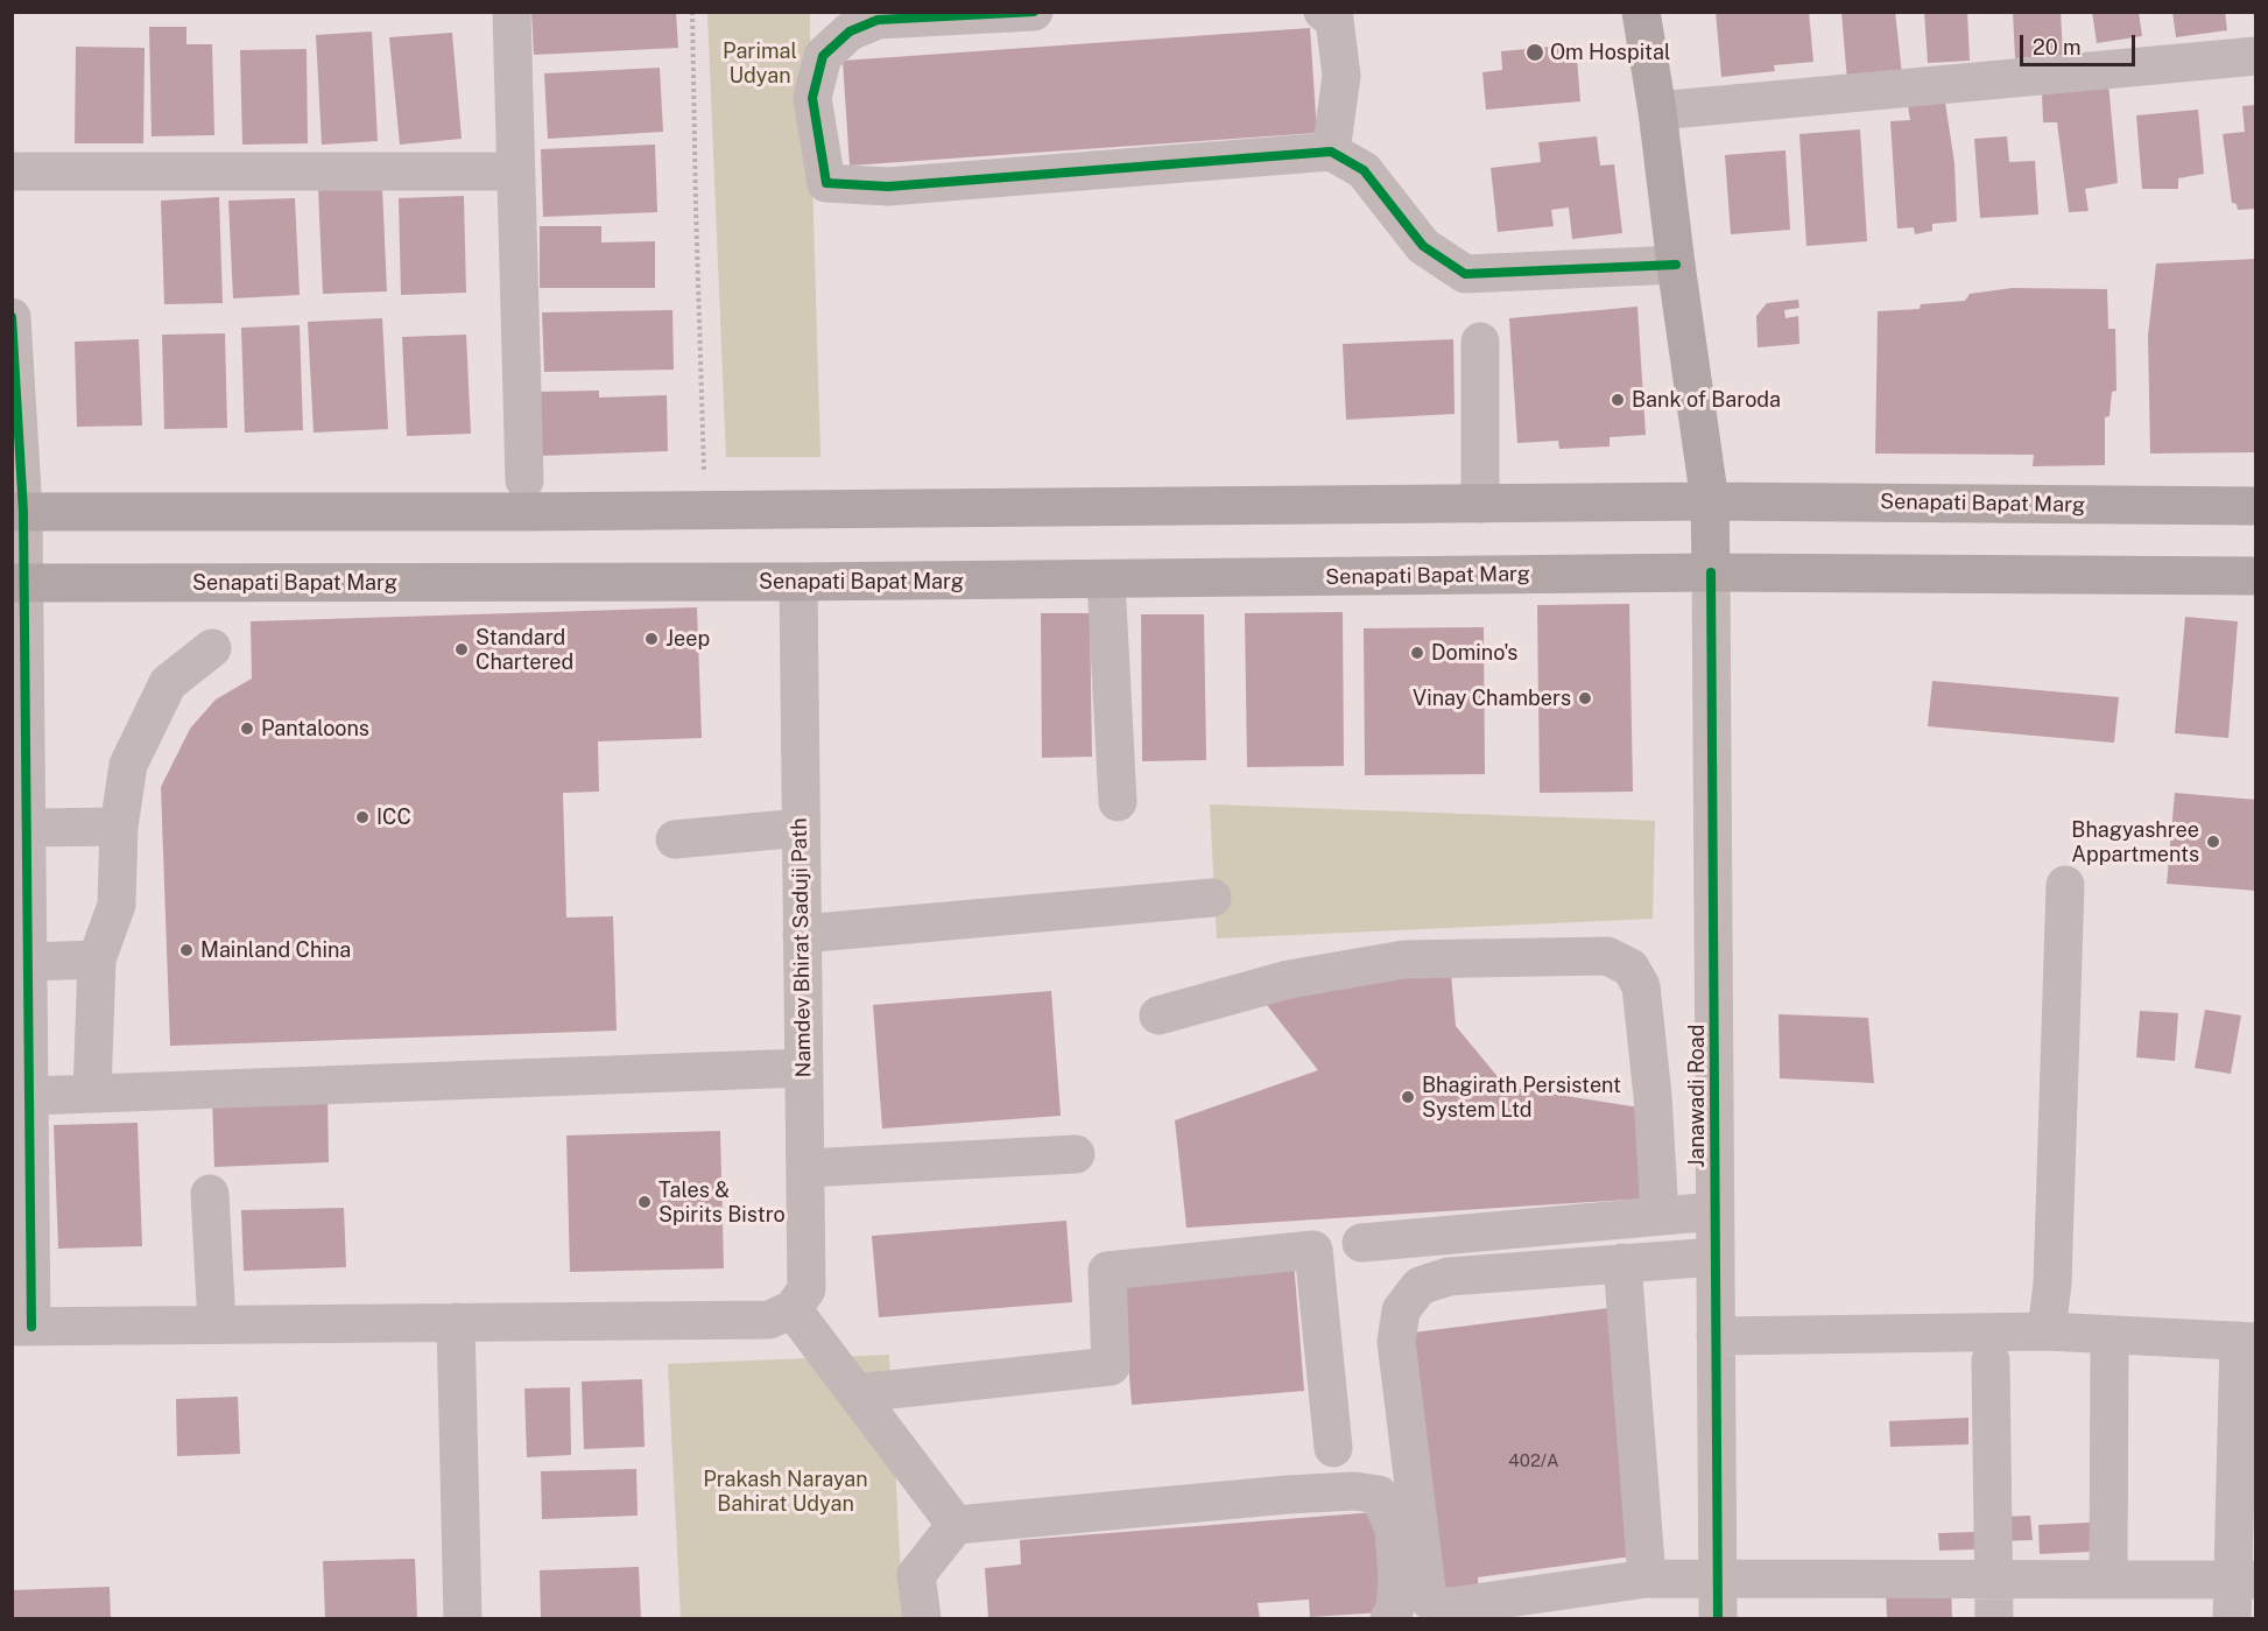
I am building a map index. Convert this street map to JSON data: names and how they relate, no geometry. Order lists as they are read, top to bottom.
{
  "streets": {
    "main road": ["Senapati Bapat Marg"],
    "street": ["Namdev Bhirat Saduji Path", "Janawadi Road"]
  },
  "crossings": [
    ["Senapati Bapat Marg", "Namdev Bhirat Saduji Path"],
    ["Senapati Bapat Marg", "Janawadi Road"]
  ],
  "parks": ["Parimal Udyan", "Prakash Narayan Bahirat Udyan"],
  "places": [
    "Om Hospital",
    "Bank of Baroda",
    "Jeep",
    "Standard Chartered",
    "Domino's",
    "Vinay Chambers",
    "Pantaloons",
    "ICC",
    "Bhagyashree Appartments",
    "Mainland China",
    "Bhagirath Persistent System Ltd",
    "Tales & Spirits Bistro"
  ],
  "house_numbers": ["402/A"],
  "scale_bar": "20 m"
}
